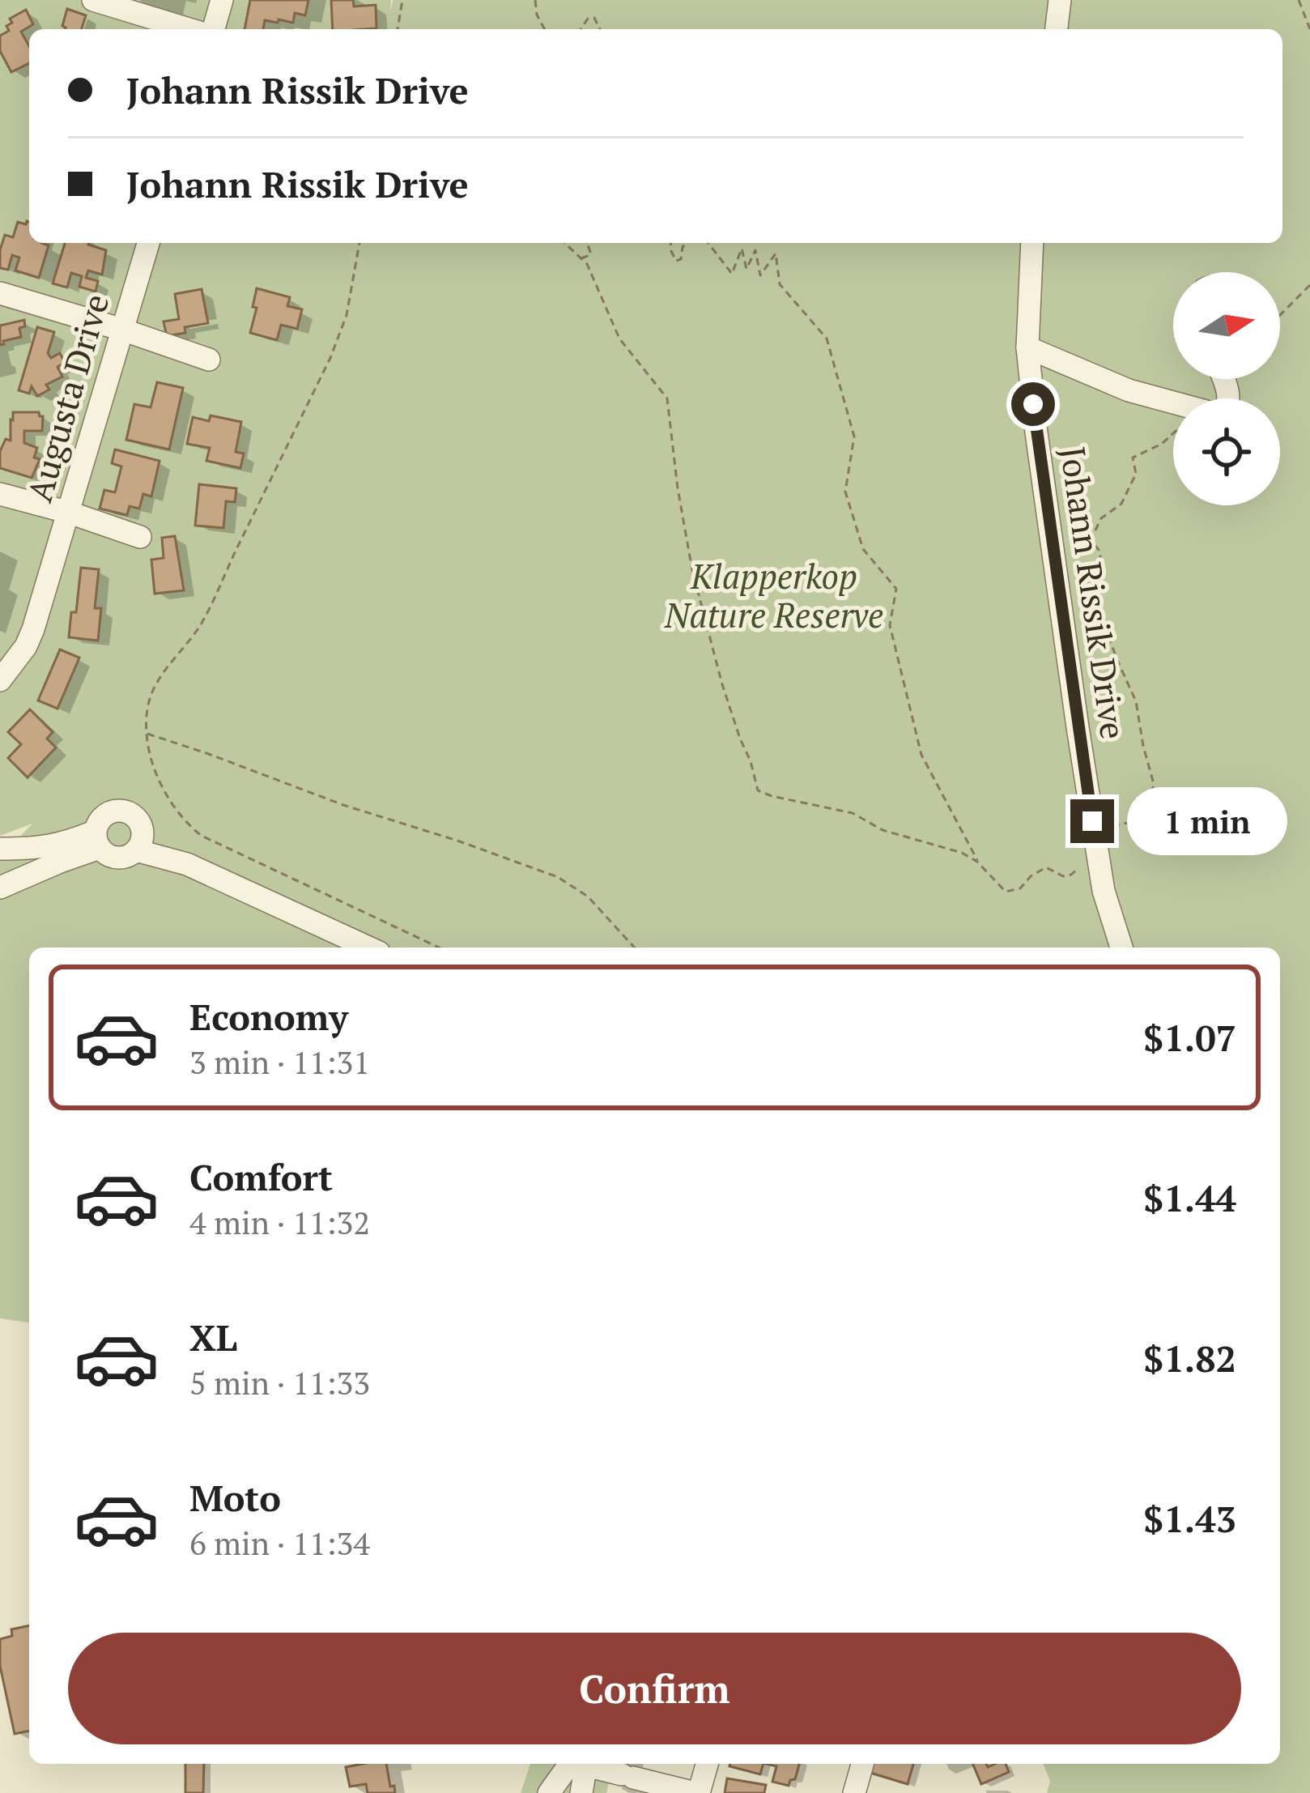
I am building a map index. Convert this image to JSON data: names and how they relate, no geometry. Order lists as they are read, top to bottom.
{
  "streets": {
    "street": ["Augusta Drive", "Johann Rissik Drive"]
  },
  "parks": ["Klapperkop Nature Reserve"],
  "north": "right",
  "page": {
    "banner": ["Johann Rissik Drive", "Johann Rissik Drive"],
    "bubble": "1 min",
    "list": [
      {
        "name": "Economy",
        "note": "3 min · 11:31",
        "value": "$1.07"
      },
      {
        "name": "Comfort",
        "note": "4 min · 11:32",
        "value": "$1.44"
      },
      {
        "name": "XL",
        "note": "5 min · 11:33",
        "value": "$1.82"
      },
      {
        "name": "Moto",
        "note": "6 min · 11:34",
        "value": "$1.43"
      }
    ],
    "buttons": "Confirm"
  }
}
